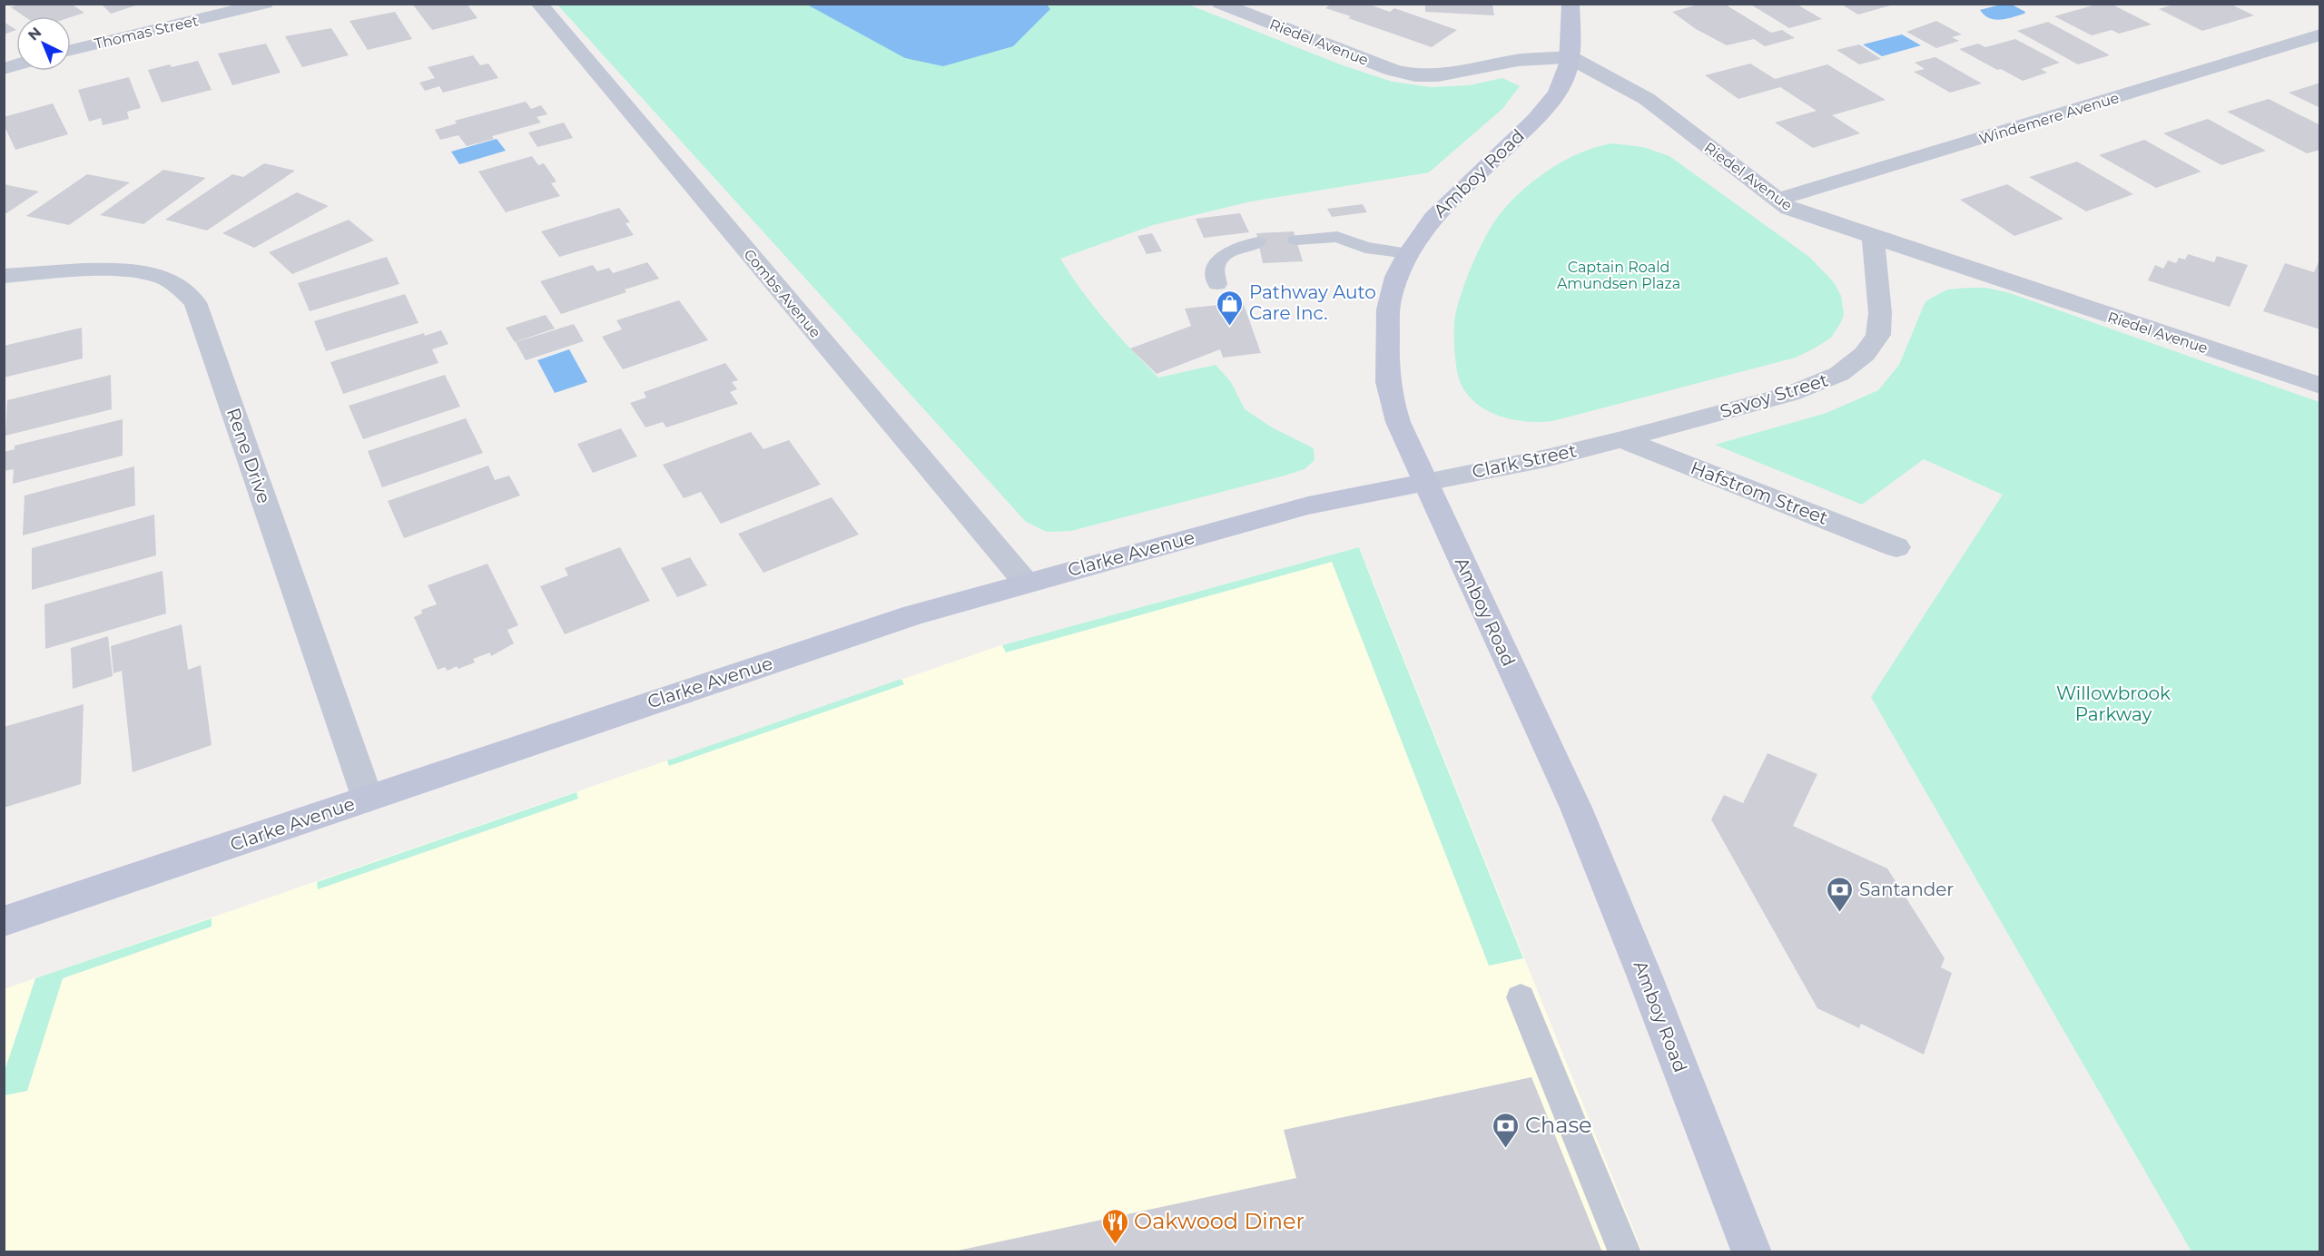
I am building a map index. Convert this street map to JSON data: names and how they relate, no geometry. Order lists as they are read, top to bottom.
{
  "streets": {
    "main road": ["Amboy Road", "Clarke Avenue"],
    "street": [
      "Thomas Street",
      "Riedel Avenue",
      "Windemere Avenue",
      "Combs Avenue",
      "Savoy Street",
      "Rene Drive",
      "Clark Street",
      "Hafstrom Street"
    ]
  },
  "crossings": [
    ["Riedel Avenue", "Windemere Avenue"],
    ["Riedel Avenue", "Amboy Road"],
    ["Riedel Avenue", "Savoy Street"],
    ["Amboy Road", "Clark Street"],
    ["Amboy Road", "Clarke Avenue"],
    ["Combs Avenue", "Clarke Avenue"],
    ["Savoy Street", "Clark Street"],
    ["Savoy Street", "Hafstrom Street"],
    ["Rene Drive", "Clarke Avenue"],
    ["Clark Street", "Hafstrom Street"],
    ["Clark Street", "Clarke Avenue"]
  ],
  "parks": ["Captain Roald Amundsen Plaza", "Willowbrook Parkway"],
  "places": {
    "shop": ["Pathway Auto Care Inc."],
    "bank": ["Santander", "Chase"],
    "restaurant": ["Oakwood Diner"]
  },
  "north": "top left"
}
